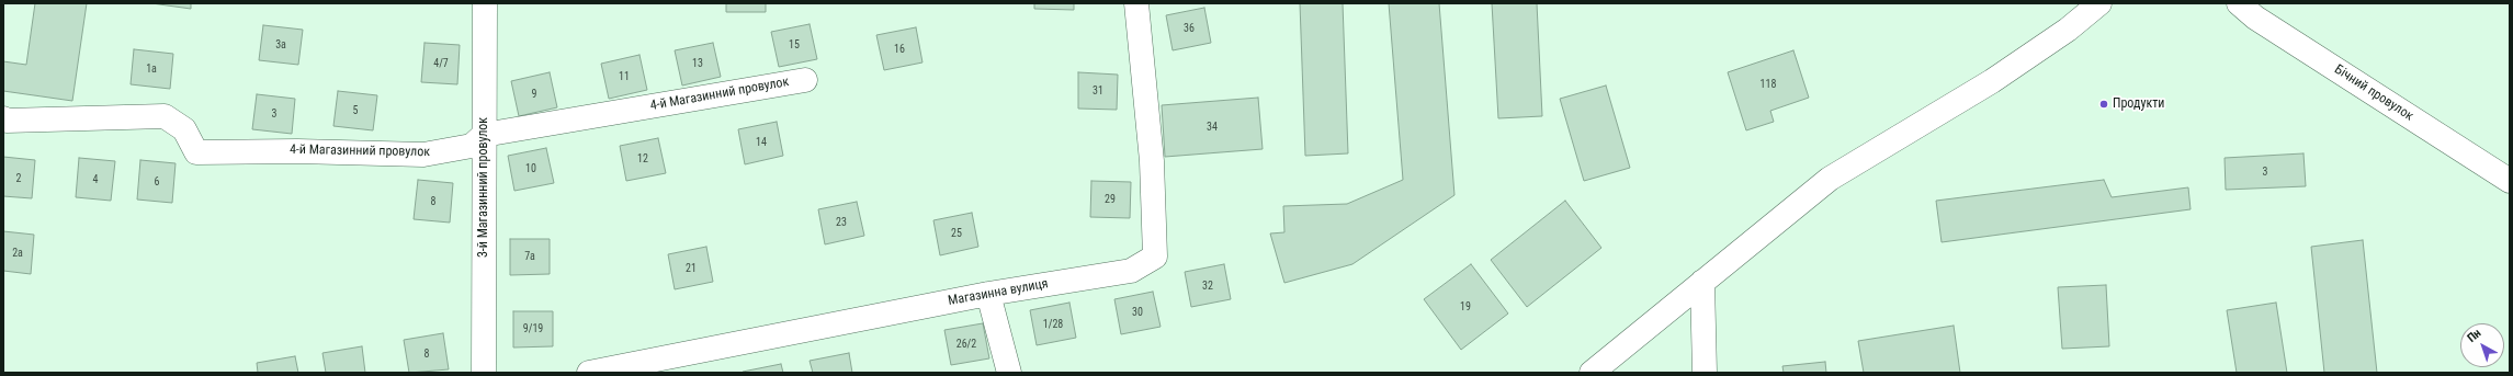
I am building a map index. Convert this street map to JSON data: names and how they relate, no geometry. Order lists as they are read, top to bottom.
{
  "streets": {
    "street": [
      "Бічний провулок",
      "4-й Магазинний провулок",
      "3-й Магазинний провулок",
      "Магазинна вулиця"
    ]
  },
  "crossings": [
    ["4-й Магазинний провулок", "3-й Магазинний провулок"]
  ],
  "places": ["Продукти"],
  "house_numbers": [
    "36",
    "3а",
    "15",
    "16",
    "4/7",
    "13",
    "1а",
    "11",
    "118",
    "31",
    "9",
    "5",
    "3",
    "34",
    "14",
    "12",
    "10",
    "3",
    "2",
    "4",
    "6",
    "29",
    "8",
    "23",
    "25",
    "2а",
    "7а",
    "21",
    "32",
    "19",
    "30",
    "1/28",
    "9/19",
    "26/2",
    "8"
  ],
  "north": "top left"
}
